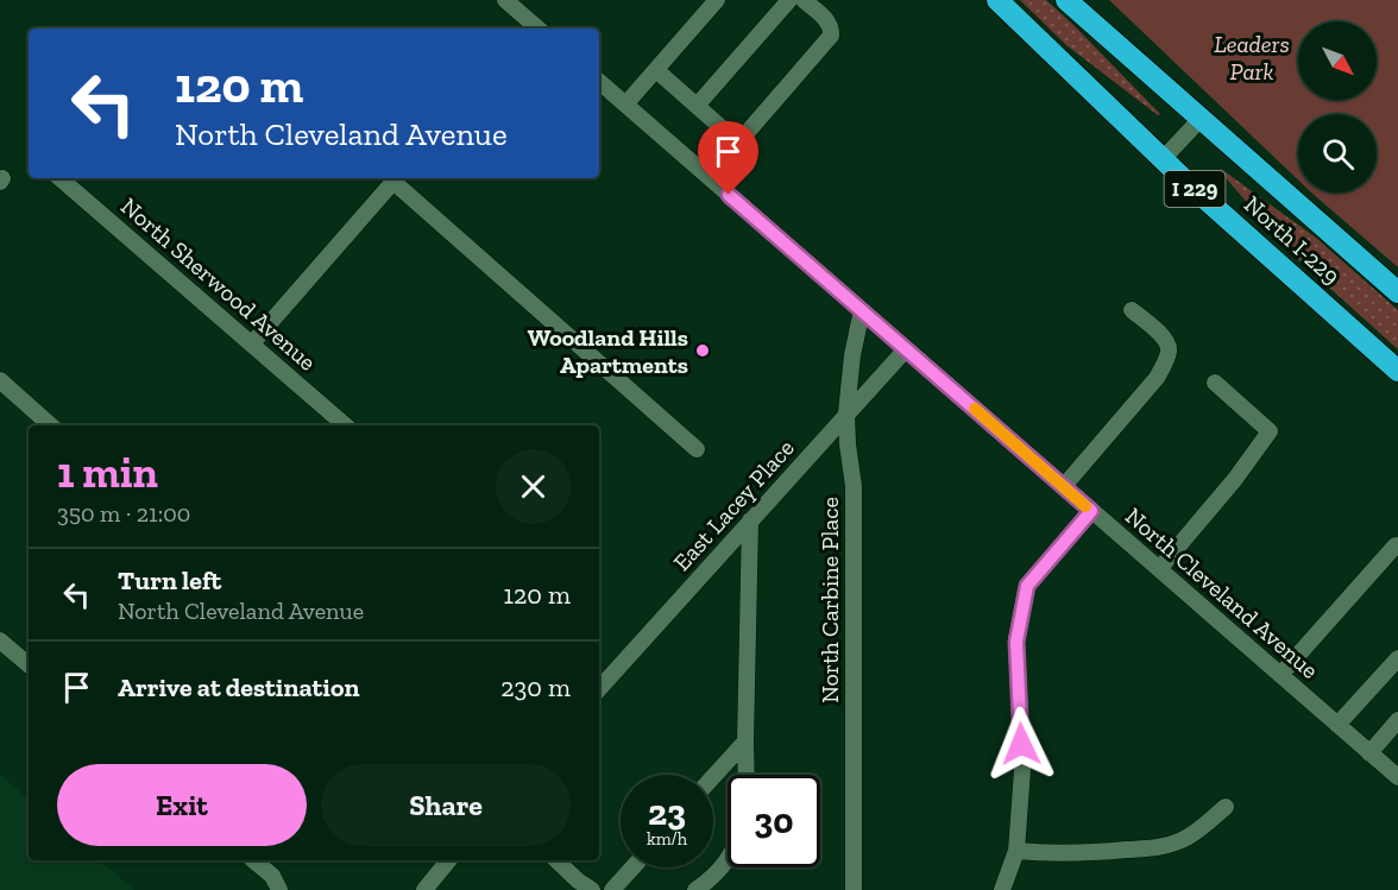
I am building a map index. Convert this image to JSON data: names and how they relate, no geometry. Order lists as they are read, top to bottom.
{
  "streets": {
    "highway": ["I 229", "North I-229"],
    "street": [
      "North Sherwood Avenue",
      "East Lacey Place",
      "North Cleveland Avenue",
      "North Carbine Place"
    ]
  },
  "crossings": [
    ["East Lacey Place", "North Cleveland Avenue"],
    ["East Lacey Place", "North Carbine Place"],
    ["North Cleveland Avenue", "North Carbine Place"]
  ],
  "parks": ["Leaders Park"],
  "places": ["Woodland Hills Apartments"],
  "north": "bottom right",
  "page": {
    "turn": ["120 m", "North Cleveland Avenue"],
    "heading": ["1 min", "350 m · 21:00"],
    "list": [
      {
        "name": "Turn left",
        "note": "North Cleveland Avenue",
        "value": "120 m"
      },
      {
        "name": "Arrive at destination",
        "value": "230 m"
      }
    ],
    "buttons": ["Exit", "Share"],
    "speed": "23 km/h",
    "limit": "30"
  }
}
